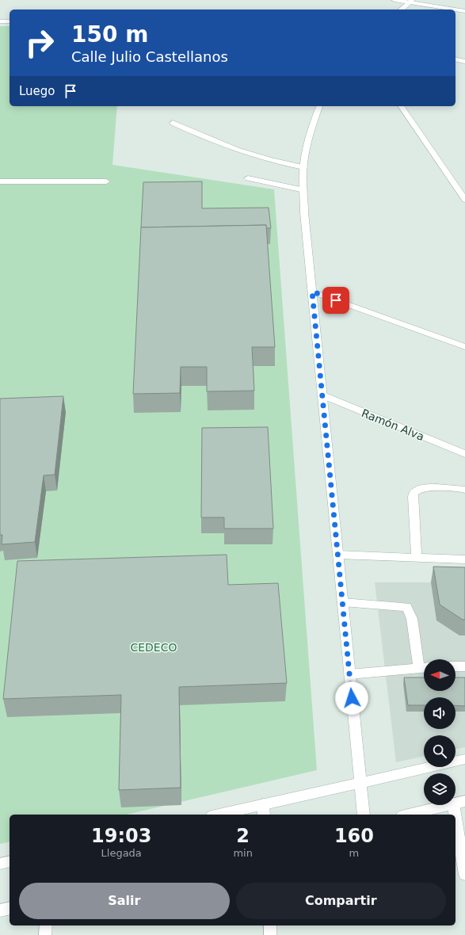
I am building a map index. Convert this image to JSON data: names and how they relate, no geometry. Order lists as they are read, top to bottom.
{
  "streets": {
    "street": ["Ramón Alva"]
  },
  "parks": ["CEDECO"],
  "north": "left",
  "page": {
    "turn": ["150 m", "Calle Julio Castellanos"],
    "then": "Luego",
    "eta": [
      "19:03",
      "Llegada",
      "2",
      "min",
      "160",
      "m"
    ],
    "buttons": ["Salir", "Compartir"]
  }
}
